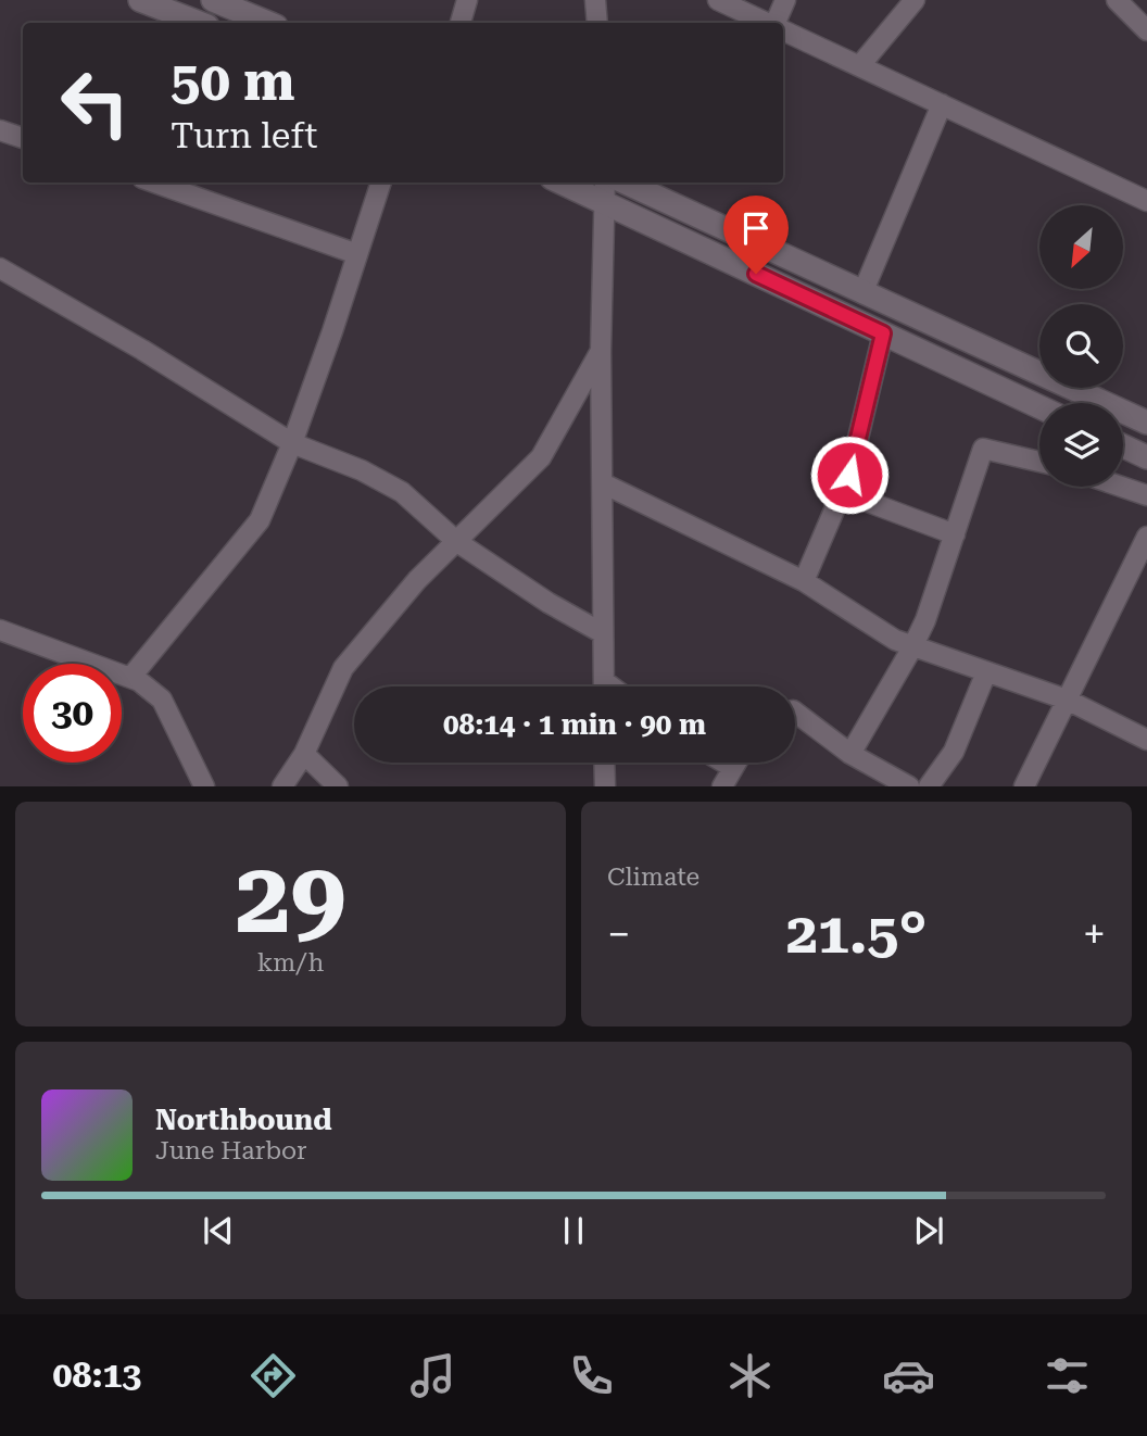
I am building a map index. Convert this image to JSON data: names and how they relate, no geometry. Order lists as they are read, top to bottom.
{
  "north": "bottom left",
  "page": {
    "turn": ["50 m", "Turn left"],
    "limit": "30",
    "trip": "08:14 · 1 min · 90 m",
    "tile": [
      ["29", "km/h"],
      "Climate"
    ],
    "heat": ["−", "21.5°", "+"],
    "song": ["Northbound", "June Harbor"],
    "tabs": "08:13"
  }
}
